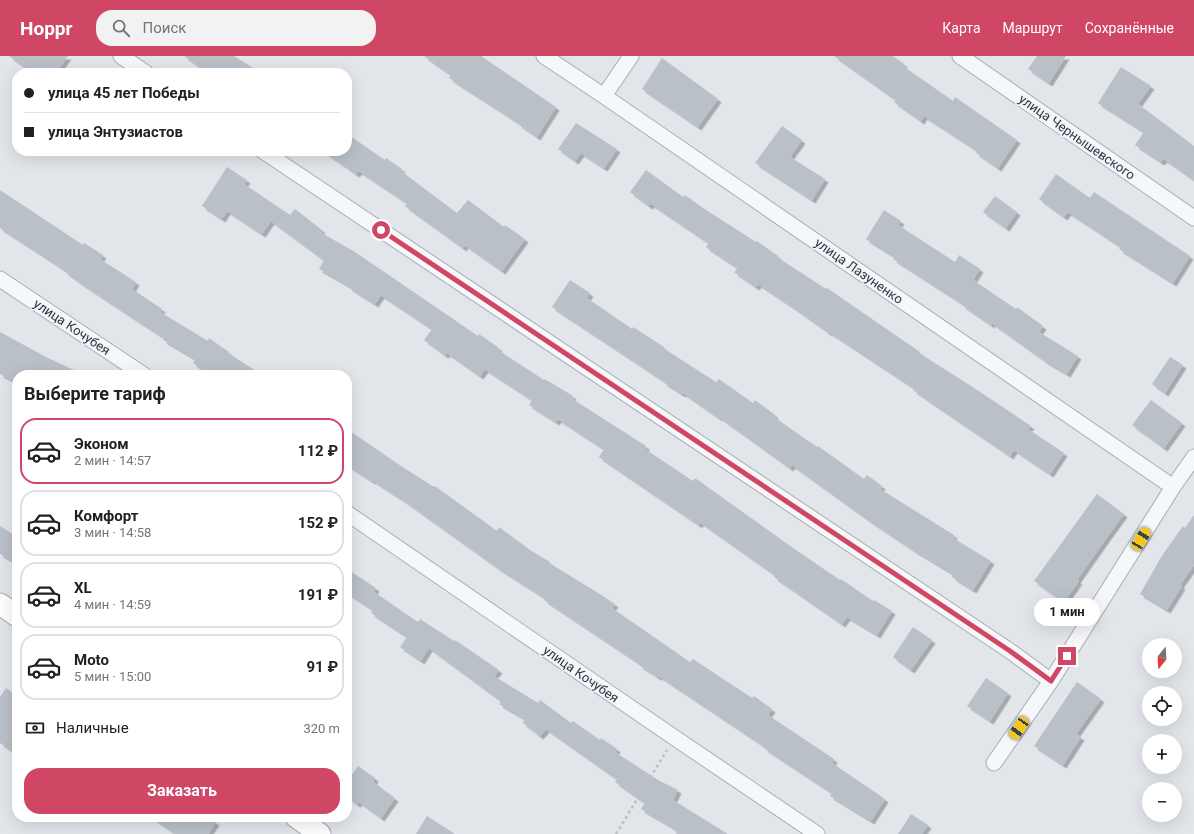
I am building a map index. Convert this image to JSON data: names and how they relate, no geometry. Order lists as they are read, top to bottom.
{
  "streets": {
    "street": ["улица Чернышевского", "улица Лазуненко", "улица Кочубея"]
  },
  "north": "bottom",
  "page": {
    "header": "Hoppr",
    "search": "Поиск",
    "nav": ["Карта", "Маршрут", "Сохранённые"],
    "banner": ["улица 45 лет Победы", "улица Энтузиастов"],
    "heading": "Выберите тариф",
    "list": [
      {
        "name": "Эконом",
        "note": "2 мин · 14:57",
        "value": "112 ₽"
      },
      {
        "name": "Комфорт",
        "note": "3 мин · 14:58",
        "value": "152 ₽"
      },
      {
        "name": "XL",
        "note": "4 мин · 14:59",
        "value": "191 ₽"
      },
      {
        "name": "Moto",
        "note": "5 мин · 15:00",
        "value": "91 ₽"
      }
    ],
    "bubble": "1 мин",
    "map_buttons": ["+", "−"],
    "pay": ["Наличные", "320 m"],
    "buttons": "Заказать"
  }
}
